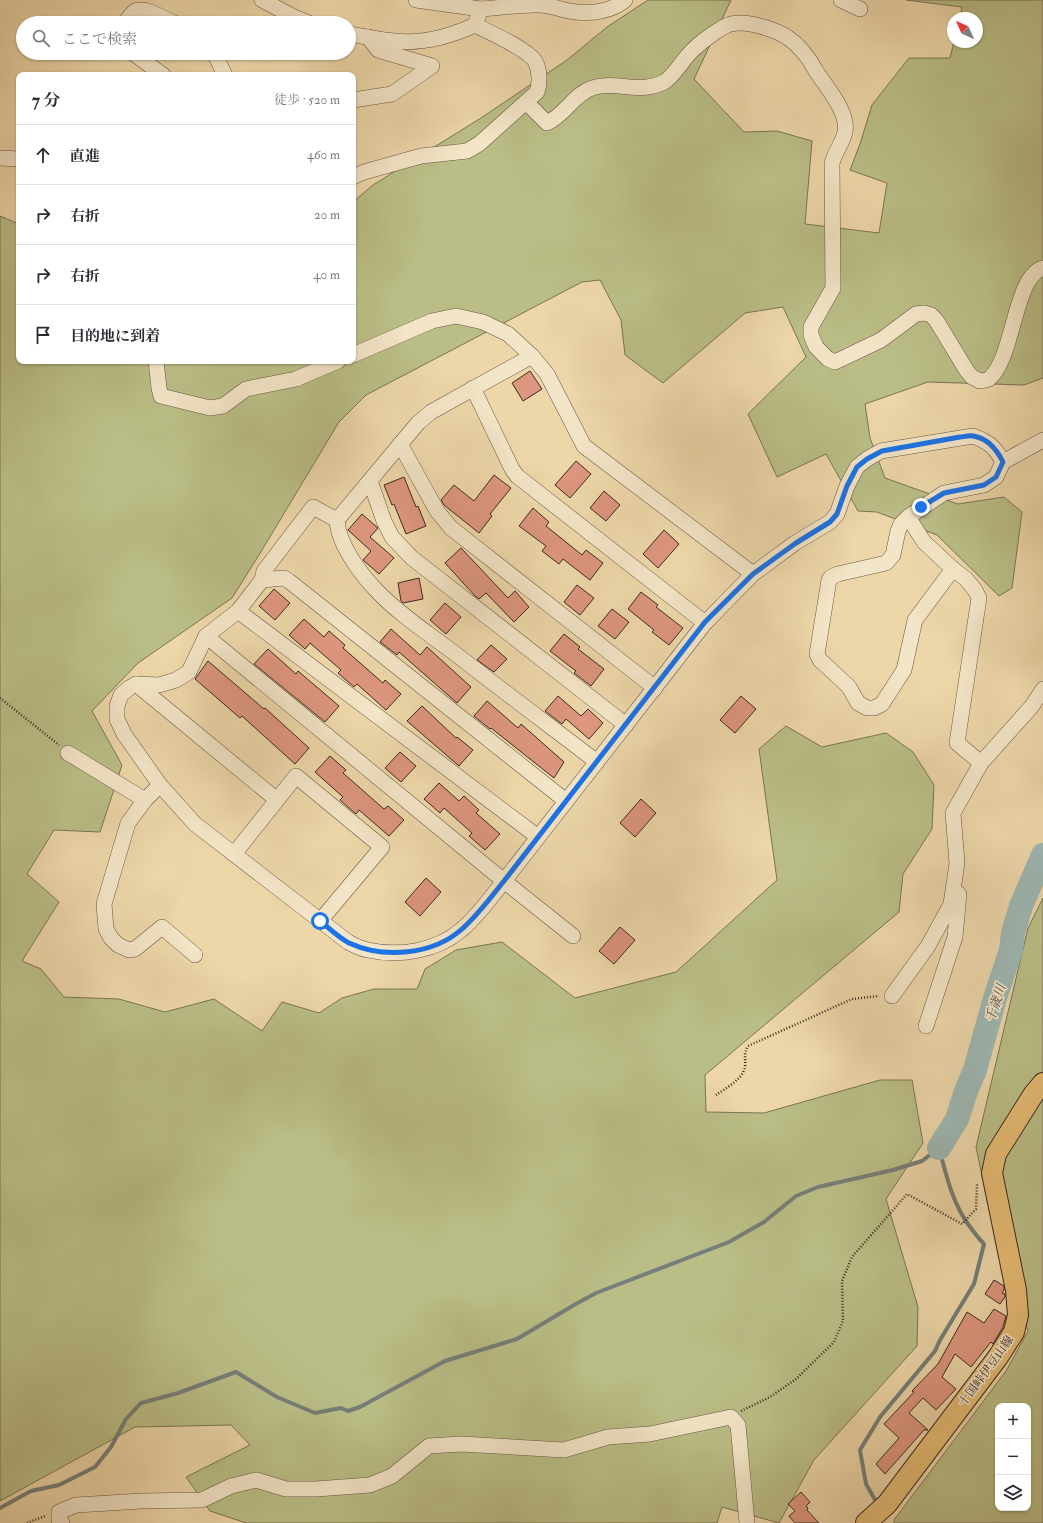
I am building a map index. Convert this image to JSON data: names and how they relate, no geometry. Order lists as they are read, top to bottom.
{
  "streets": {
    "main road": ["十国峠伊豆山線"]
  },
  "water": ["千歳川"],
  "north": "top left",
  "page": {
    "search": "ここで検索",
    "heading": ["7 分", "徒歩 · 520 m"],
    "list": [
      ["直進", "460 m"],
      ["右折", "20 m"],
      ["右折", "40 m"],
      "目的地に到着"
    ],
    "map_buttons": ["+", "−"]
  }
}
